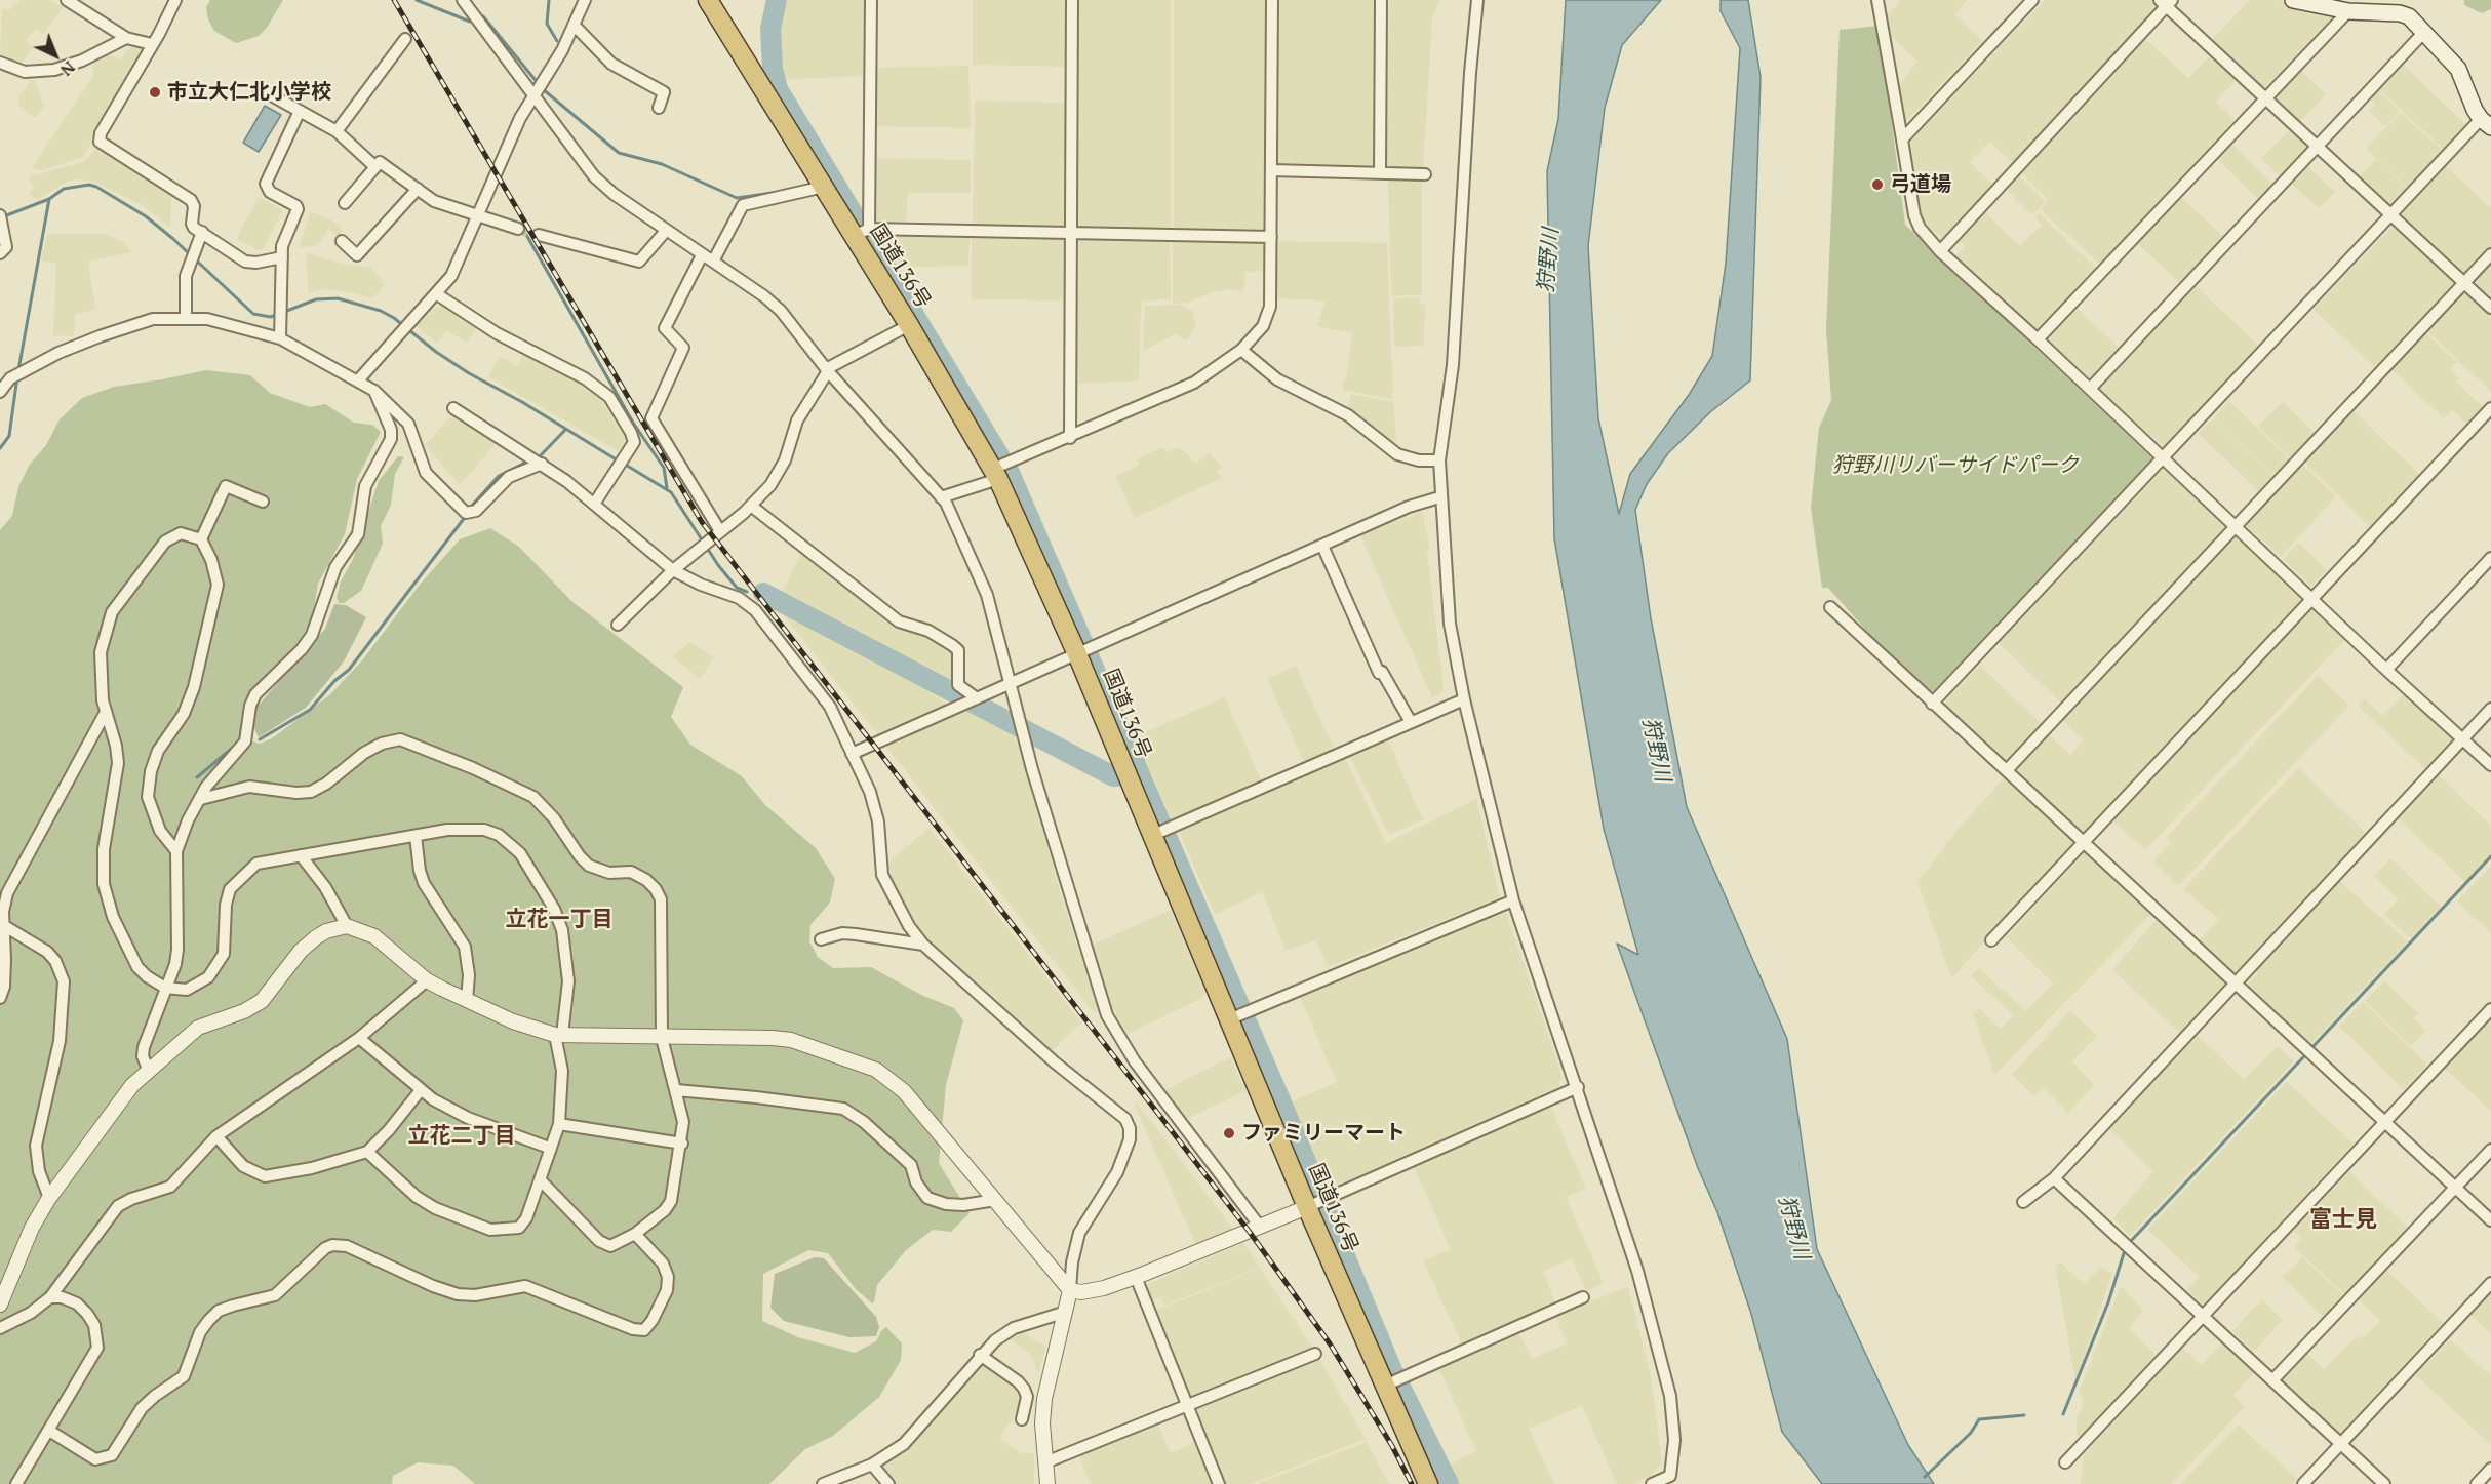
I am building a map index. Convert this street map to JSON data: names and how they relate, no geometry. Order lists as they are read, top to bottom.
{
  "streets": {
    "highway": ["国道136号"]
  },
  "districts": ["立花一丁目", "立花二丁目", "富士見"],
  "water": ["狩野川"],
  "parks": ["狩野川リバーサイドパーク"],
  "places": ["市立大仁北小学校", "弓道場", "ファミリーマート"],
  "north": "bottom right"
}
